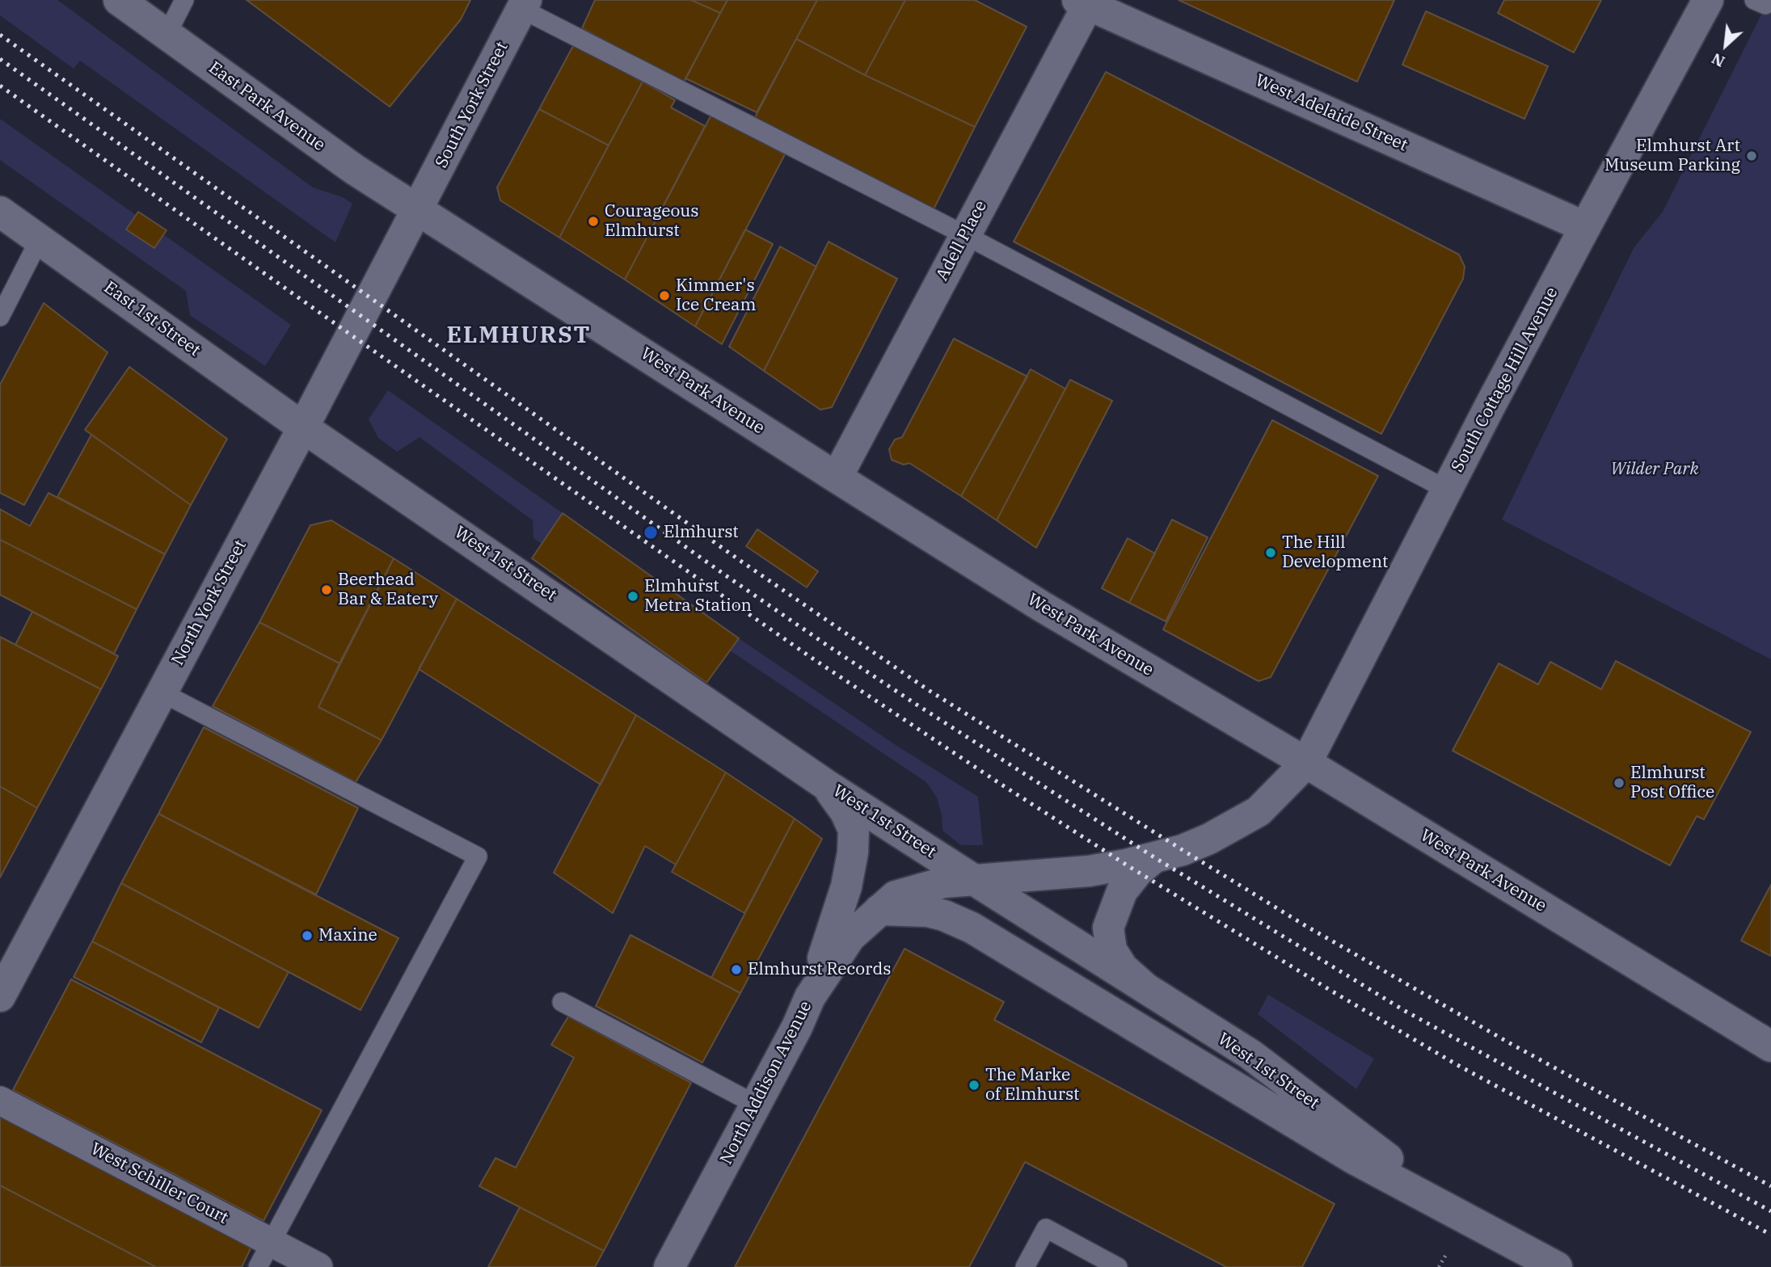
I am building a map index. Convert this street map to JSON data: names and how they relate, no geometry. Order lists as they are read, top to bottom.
{
  "streets": {
    "street": [
      "South York Street",
      "East Park Avenue",
      "West Adelaide Street",
      "Adell Place",
      "East 1st Street",
      "South Cottage Hill Avenue",
      "West Park Avenue",
      "West 1st Street",
      "North York Street",
      "North Addison Avenue",
      "West Schiller Court"
    ]
  },
  "crossings": [
    ["South York Street", "East Park Avenue"],
    ["South York Street", "West Park Avenue"],
    ["South York Street", "North York Street"],
    ["East Park Avenue", "West Park Avenue"],
    ["East Park Avenue", "North York Street"],
    ["West Adelaide Street", "Adell Place"],
    ["West Adelaide Street", "South Cottage Hill Avenue"],
    ["Adell Place", "West Park Avenue"],
    ["East 1st Street", "West 1st Street"],
    ["East 1st Street", "North York Street"],
    ["South Cottage Hill Avenue", "West Park Avenue"],
    ["South Cottage Hill Avenue", "North Addison Avenue"],
    ["West Park Avenue", "North York Street"],
    ["West 1st Street", "North York Street"],
    ["West 1st Street", "North Addison Avenue"]
  ],
  "districts": ["ELMHURST"],
  "parks": ["Wilder Park"],
  "places": [
    "Elmhurst Art Museum Parking",
    "Courageous Elmhurst",
    "Kimmer's Ice Cream",
    "Elmhurst",
    "The Hill Development",
    "Beerhead Bar & Eatery",
    "Elmhurst Metra Station",
    "Elmhurst Post Office",
    "Maxine",
    "Elmhurst Records",
    "The Marke of Elmhurst"
  ],
  "north": "bottom left"
}
